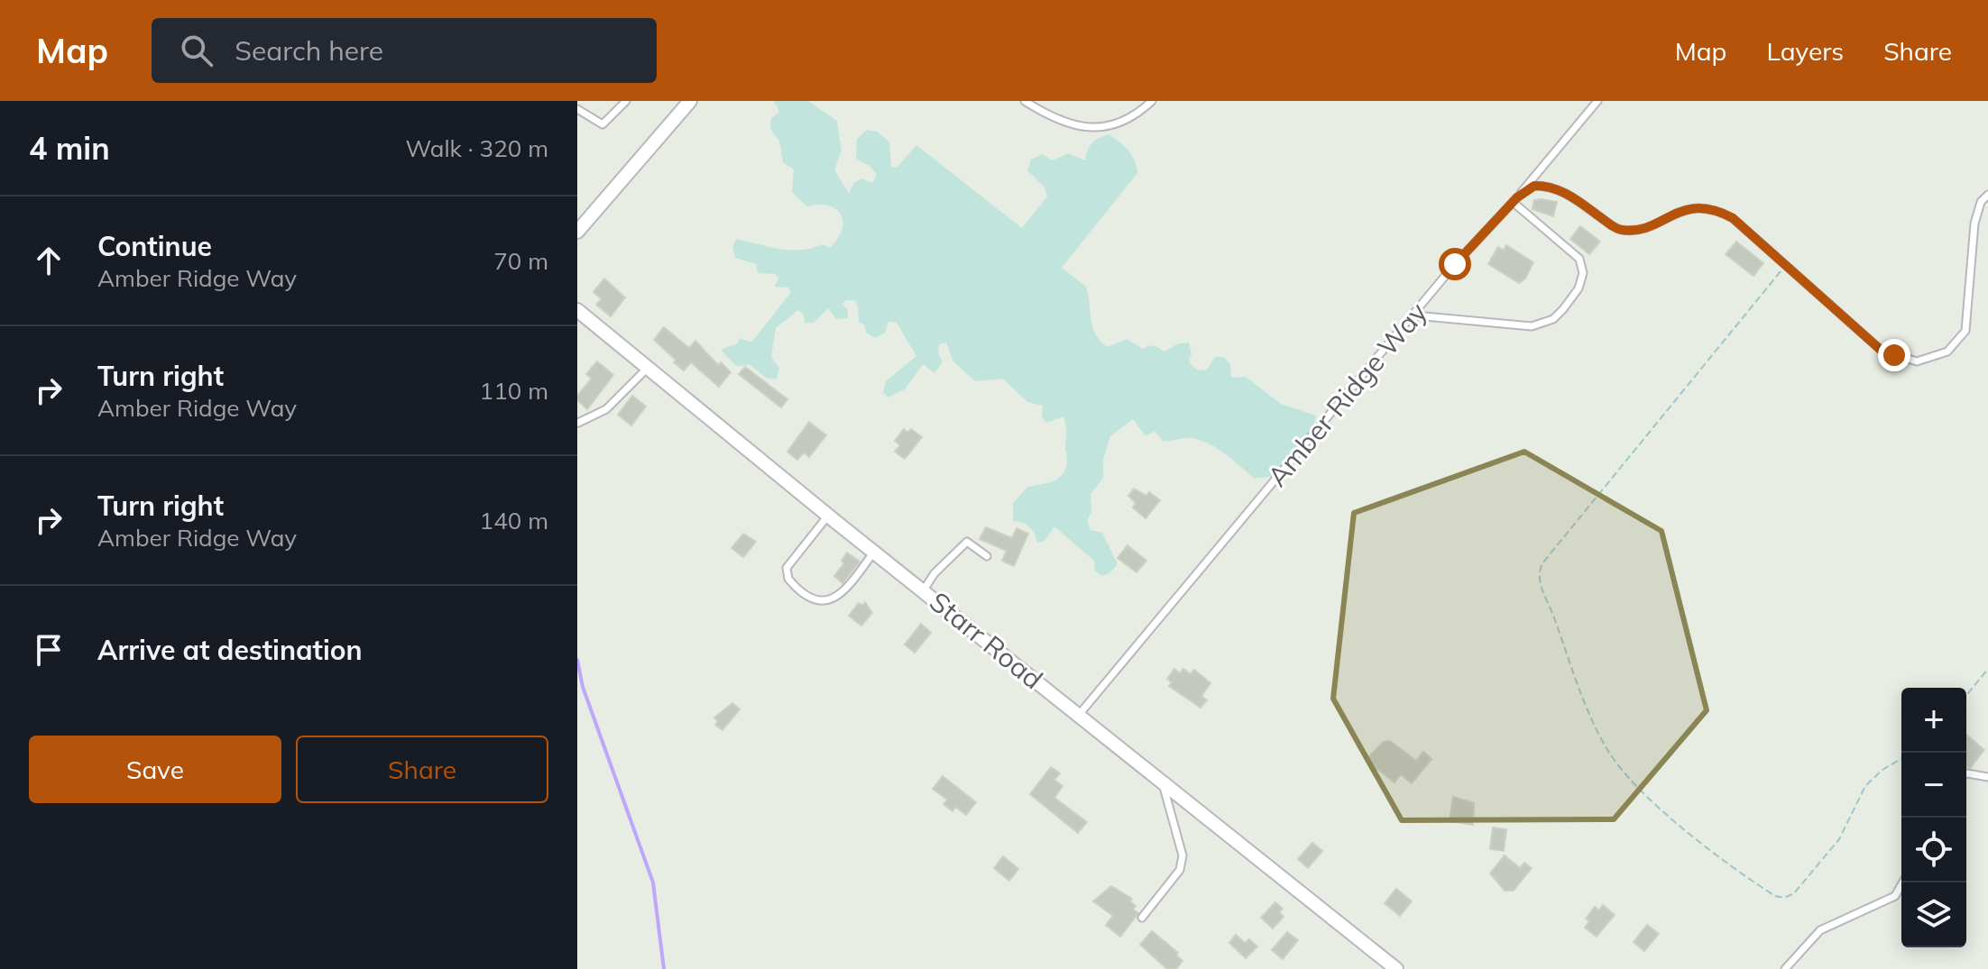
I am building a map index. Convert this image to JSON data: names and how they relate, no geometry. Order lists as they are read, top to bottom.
{
  "streets": {
    "street": ["Starr Road"],
    "lane": ["Amber Ridge Way"]
  },
  "crossings": [
    ["Amber Ridge Way", "Starr Road"]
  ],
  "page": {
    "header": "Map",
    "search": "Search here",
    "nav": ["Map", "Layers", "Share"],
    "heading": ["4 min", "Walk · 320 m"],
    "list": [
      ["Continue", "Amber Ridge Way", "70 m"],
      ["Turn right", "Amber Ridge Way", "110 m"],
      ["Turn right", "Amber Ridge Way", "140 m"],
      "Arrive at destination"
    ],
    "map_buttons": ["+", "−"],
    "buttons": ["Save", "Share"]
  }
}
